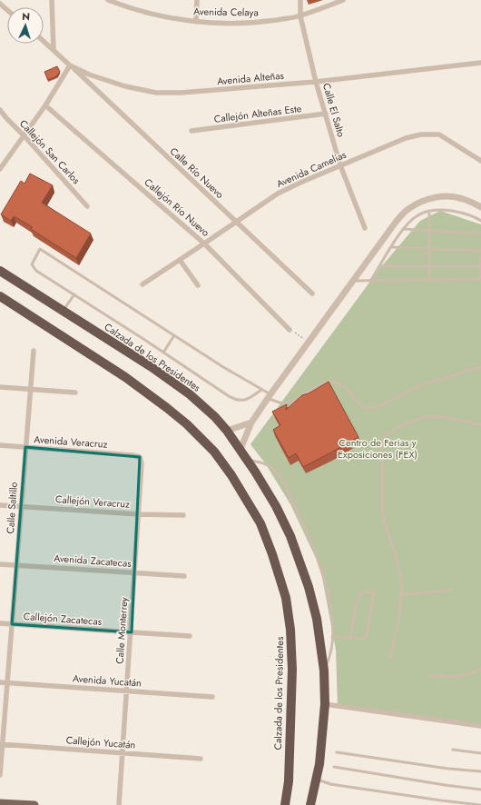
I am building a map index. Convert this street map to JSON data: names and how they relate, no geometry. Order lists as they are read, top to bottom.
{
  "streets": {
    "highway": ["Calzada de los Presidentes"],
    "street": [
      "Avenida Celaya",
      "Avenida Alteñas",
      "Calle El Salto",
      "Callejón Alteñas Este",
      "Callejón San Carlos",
      "Avenida Camelias",
      "Calle Río Nuevo",
      "Callejón Río Nuevo",
      "Avenida Veracruz",
      "Callejón Veracruz",
      "Calle Saltillo",
      "Avenida Zacatecas",
      "Callejón Zacatecas",
      "Calle Monterrey",
      "Avenida Yucatán",
      "Callejón Yucatán"
    ]
  },
  "crossings": [
    ["Avenida Celaya", "Calle El Salto"],
    ["Avenida Alteñas", "Calle El Salto"],
    ["Avenida Alteñas", "Calle Río Nuevo"],
    ["Calle El Salto", "Callejón Alteñas Este"],
    ["Calle El Salto", "Avenida Camelias"],
    ["Avenida Camelias", "Calle Río Nuevo"],
    ["Avenida Camelias", "Callejón Río Nuevo"],
    ["Avenida Veracruz", "Calle Saltillo"],
    ["Avenida Veracruz", "Calle Monterrey"],
    ["Callejón Veracruz", "Calle Saltillo"],
    ["Callejón Veracruz", "Calle Monterrey"],
    ["Calle Saltillo", "Avenida Zacatecas"],
    ["Calle Saltillo", "Callejón Zacatecas"],
    ["Calle Saltillo", "Avenida Yucatán"],
    ["Calle Saltillo", "Callejón Yucatán"],
    ["Avenida Zacatecas", "Calle Monterrey"],
    ["Callejón Zacatecas", "Calle Monterrey"],
    ["Calle Monterrey", "Avenida Yucatán"],
    ["Calle Monterrey", "Callejón Yucatán"]
  ],
  "parks": ["Centro de Ferias y Exposiciones (FEX)"],
  "north": "top"
}
